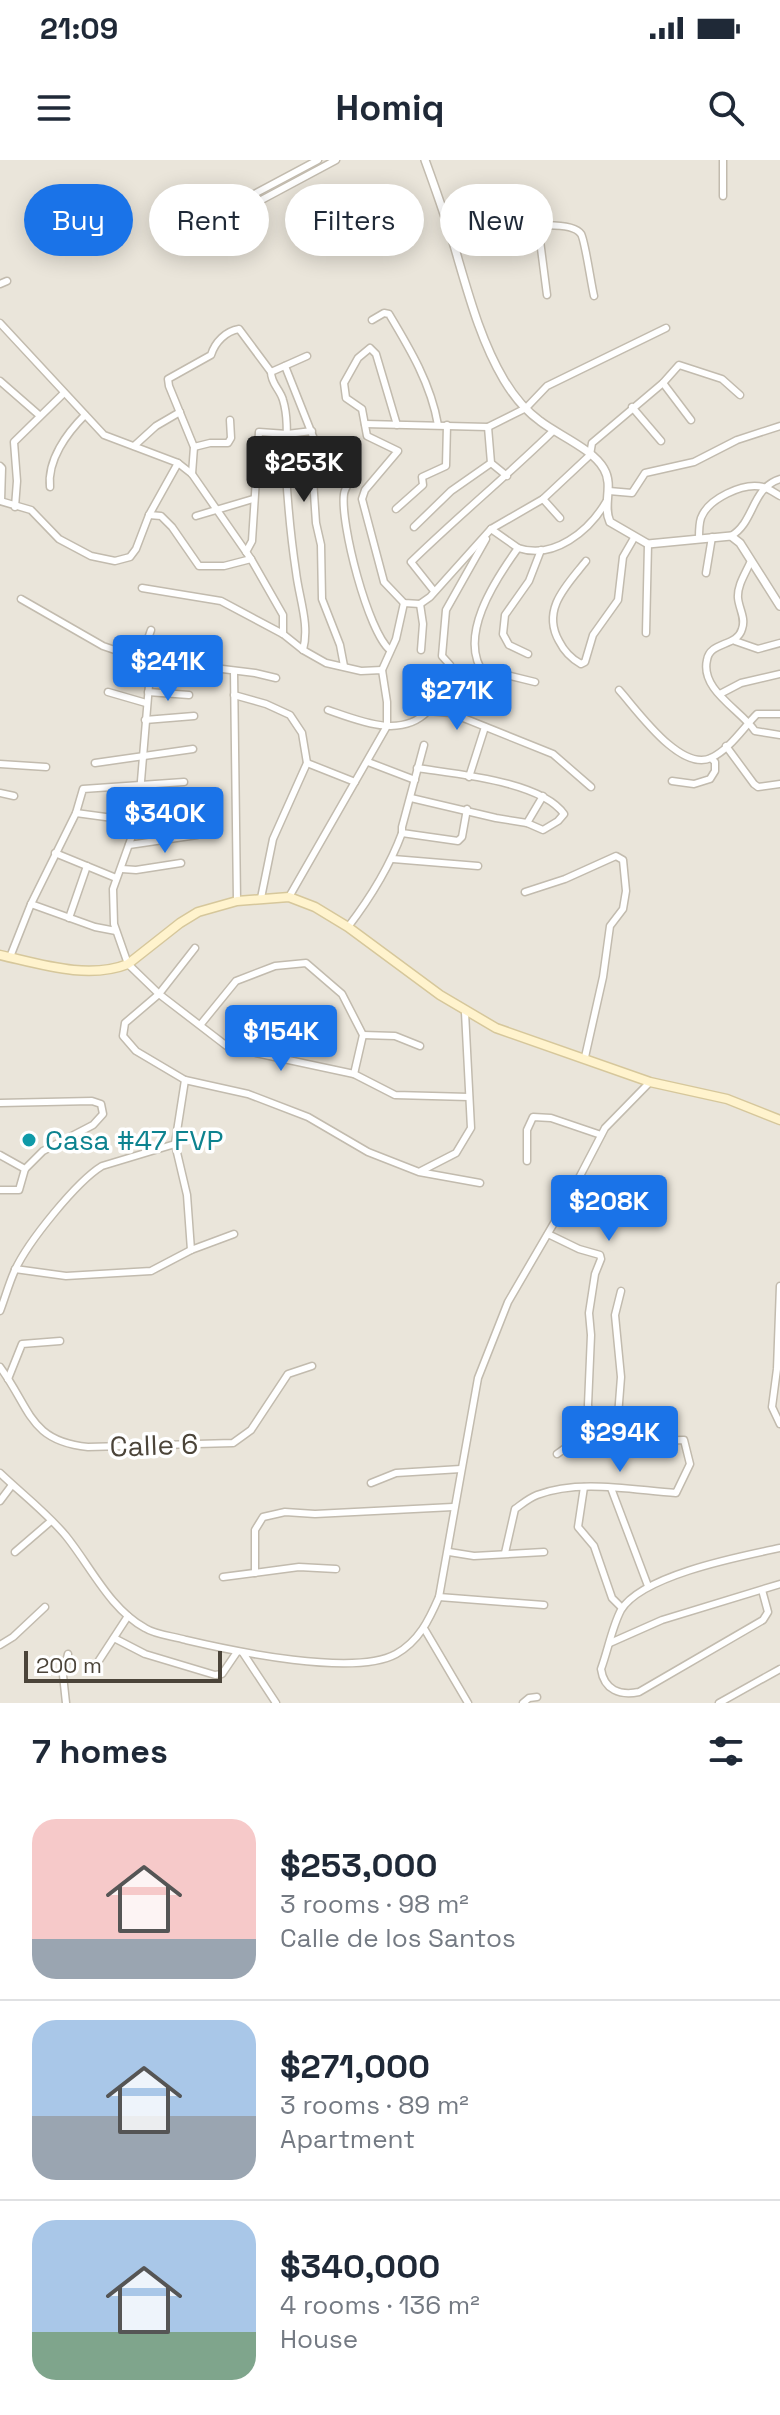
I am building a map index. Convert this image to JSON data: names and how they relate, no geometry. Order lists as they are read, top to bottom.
{
  "streets": {
    "street": ["Calle 6"]
  },
  "places": ["Casa #47 FVP"],
  "scale_bar": "200 m",
  "page": {
    "status": "21:09",
    "header": "Homiq",
    "chip": [
      "Buy",
      "Rent",
      "Filters",
      "New"
    ],
    "price": [
      "$253K",
      "$241K",
      "$271K",
      "$340K",
      "$154K",
      "$208K",
      "$294K"
    ],
    "scale": "200 m",
    "heading": "7 homes",
    "list": [
      {
        "name": "$253,000",
        "note": "3 rooms · 98 m² · Calle de los Santos"
      },
      {
        "name": "$271,000",
        "note": "3 rooms · 89 m² · Apartment"
      },
      {
        "name": "$340,000",
        "note": "4 rooms · 136 m² · House"
      }
    ]
  }
}
